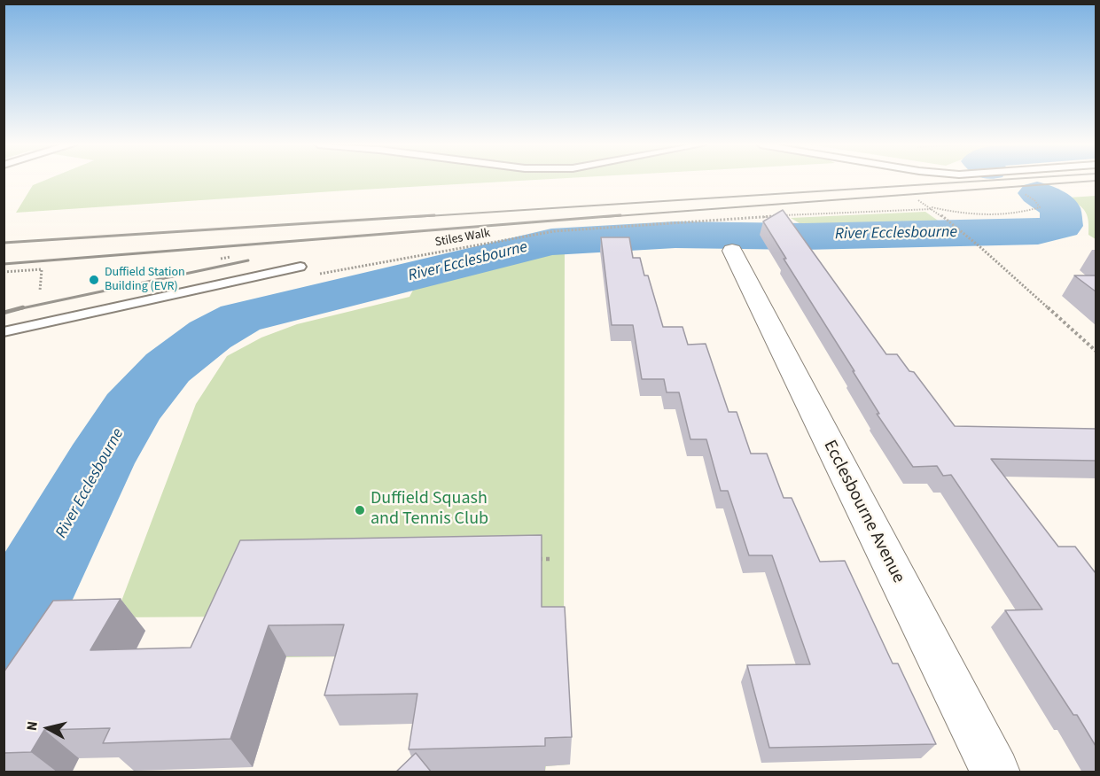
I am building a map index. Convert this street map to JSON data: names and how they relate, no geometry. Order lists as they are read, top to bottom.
{
  "streets": {
    "street": ["Ecclesbourne Avenue"],
    "path": ["Stiles Walk"]
  },
  "water": ["River Ecclesbourne"],
  "places": ["Duffield Station Building (EVR)", "Duffield Squash and Tennis Club"],
  "north": "left"
}
